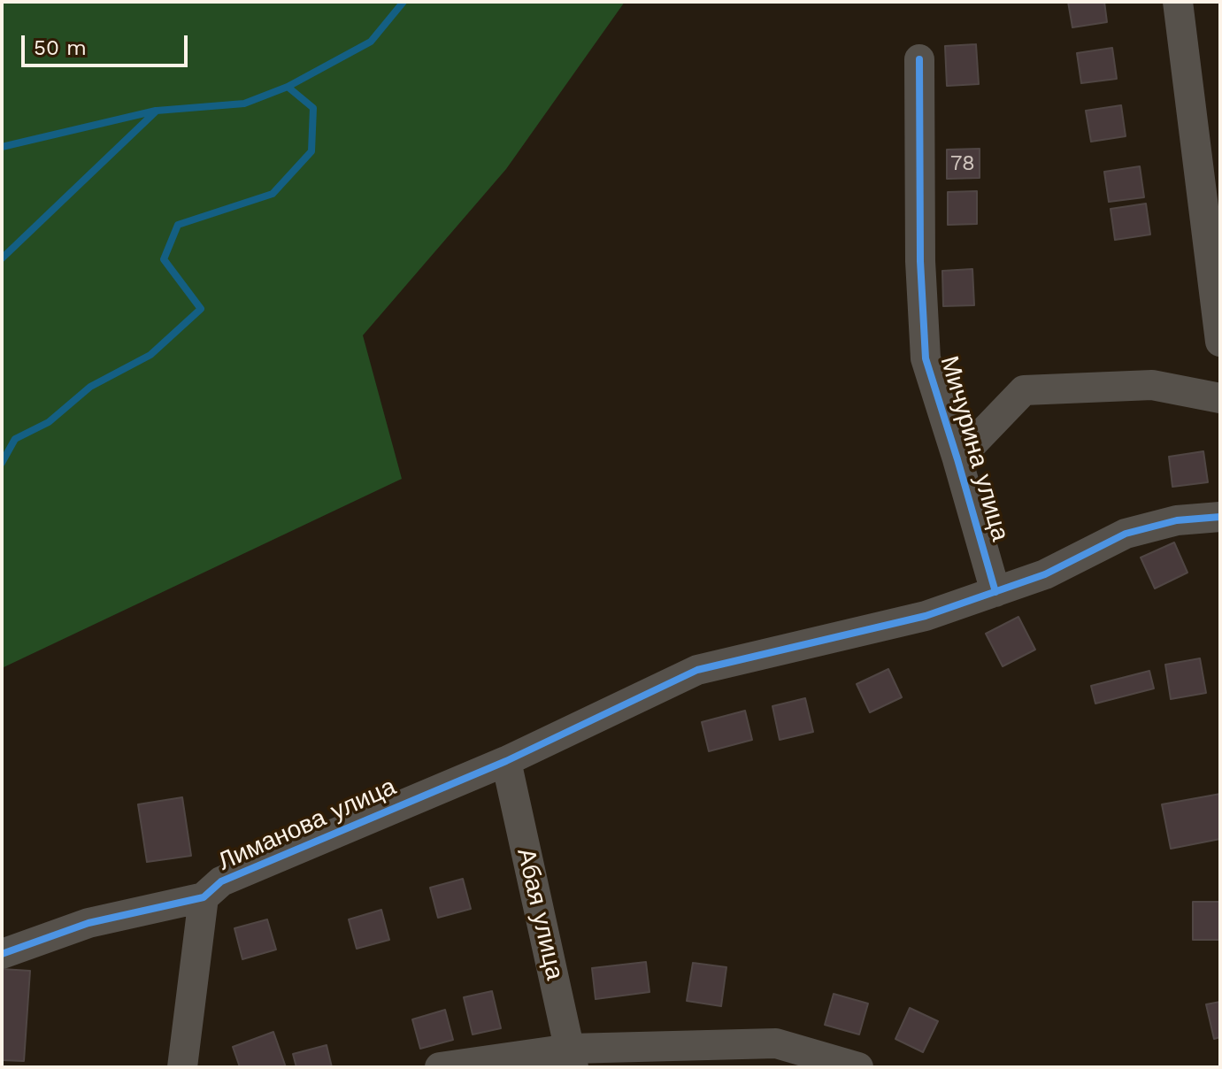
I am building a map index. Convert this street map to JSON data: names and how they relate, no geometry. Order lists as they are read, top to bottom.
{
  "streets": {
    "street": ["Мичурина улица", "Лиманова улица", "Абая улица"]
  },
  "crossings": [
    ["Лиманова улица", "Абая улица"]
  ],
  "house_numbers": ["78"],
  "scale_bar": "50 m"
}
